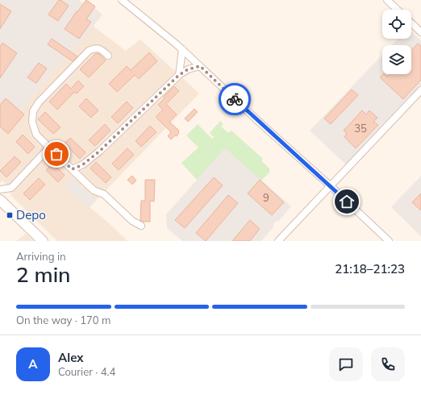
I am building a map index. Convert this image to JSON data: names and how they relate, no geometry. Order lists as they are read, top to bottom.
{
  "places": {
    "transit": ["Depo"]
  },
  "house_numbers": ["35", "9"],
  "page": {
    "heading": ["2 min", "Arriving in", "21:18–21:23"],
    "panel": ["Alex", "Courier · 4.4"],
    "bar": "On the way · 170 m",
    "round": "A"
  }
}
